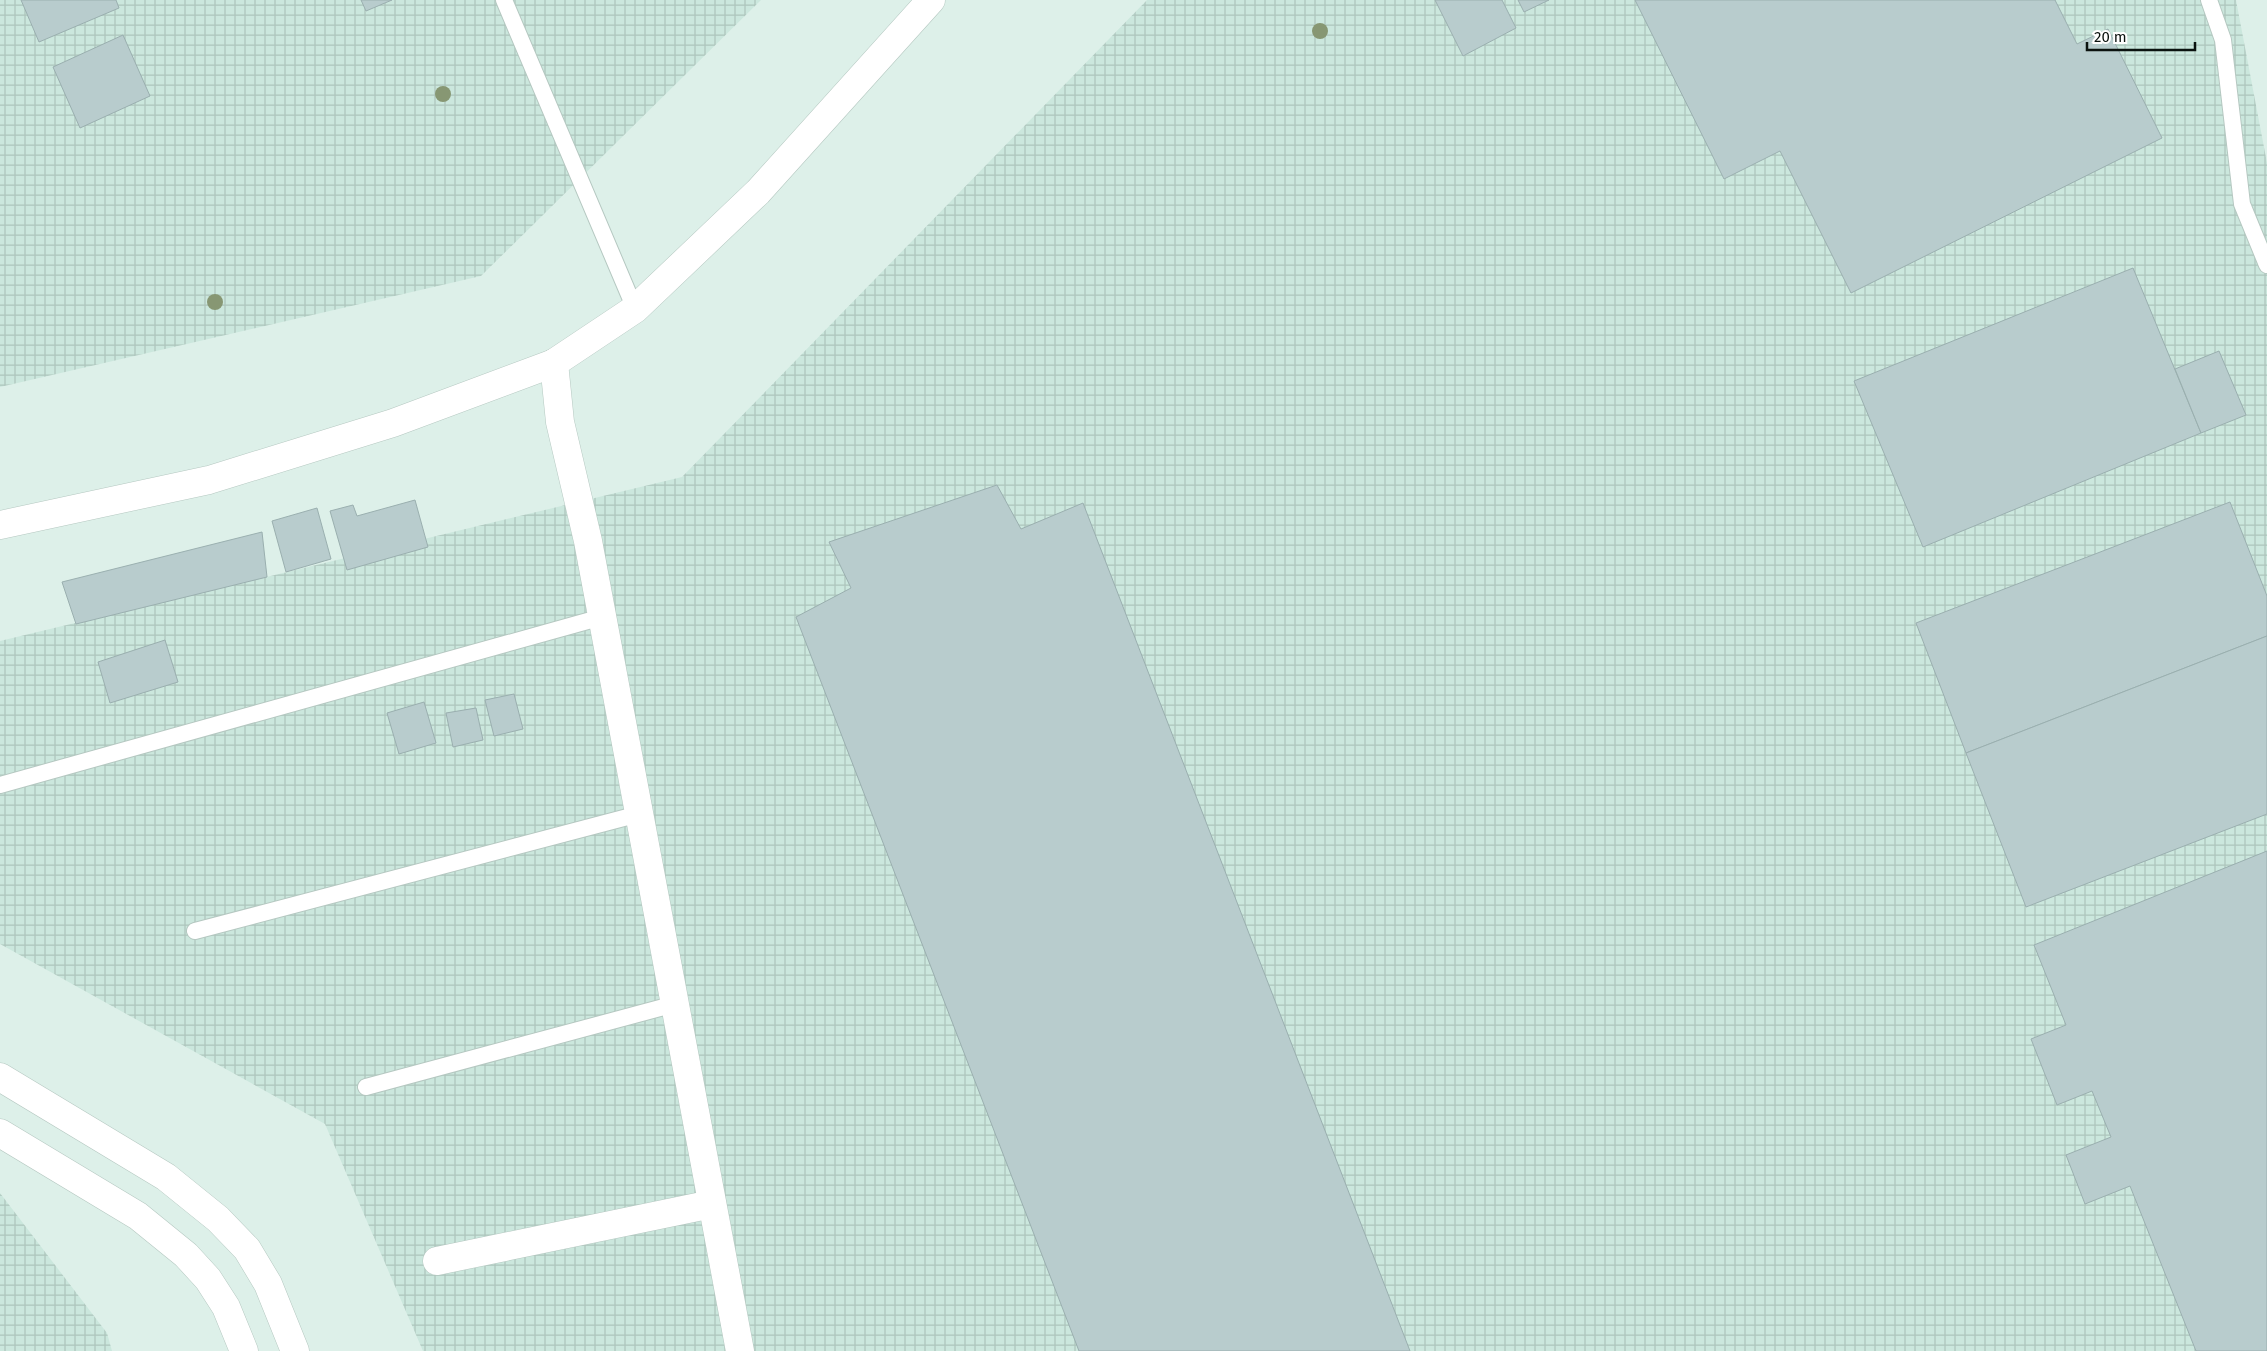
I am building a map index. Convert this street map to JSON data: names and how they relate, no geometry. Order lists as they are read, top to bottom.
{
  "scale_bar": "20 m"
}
